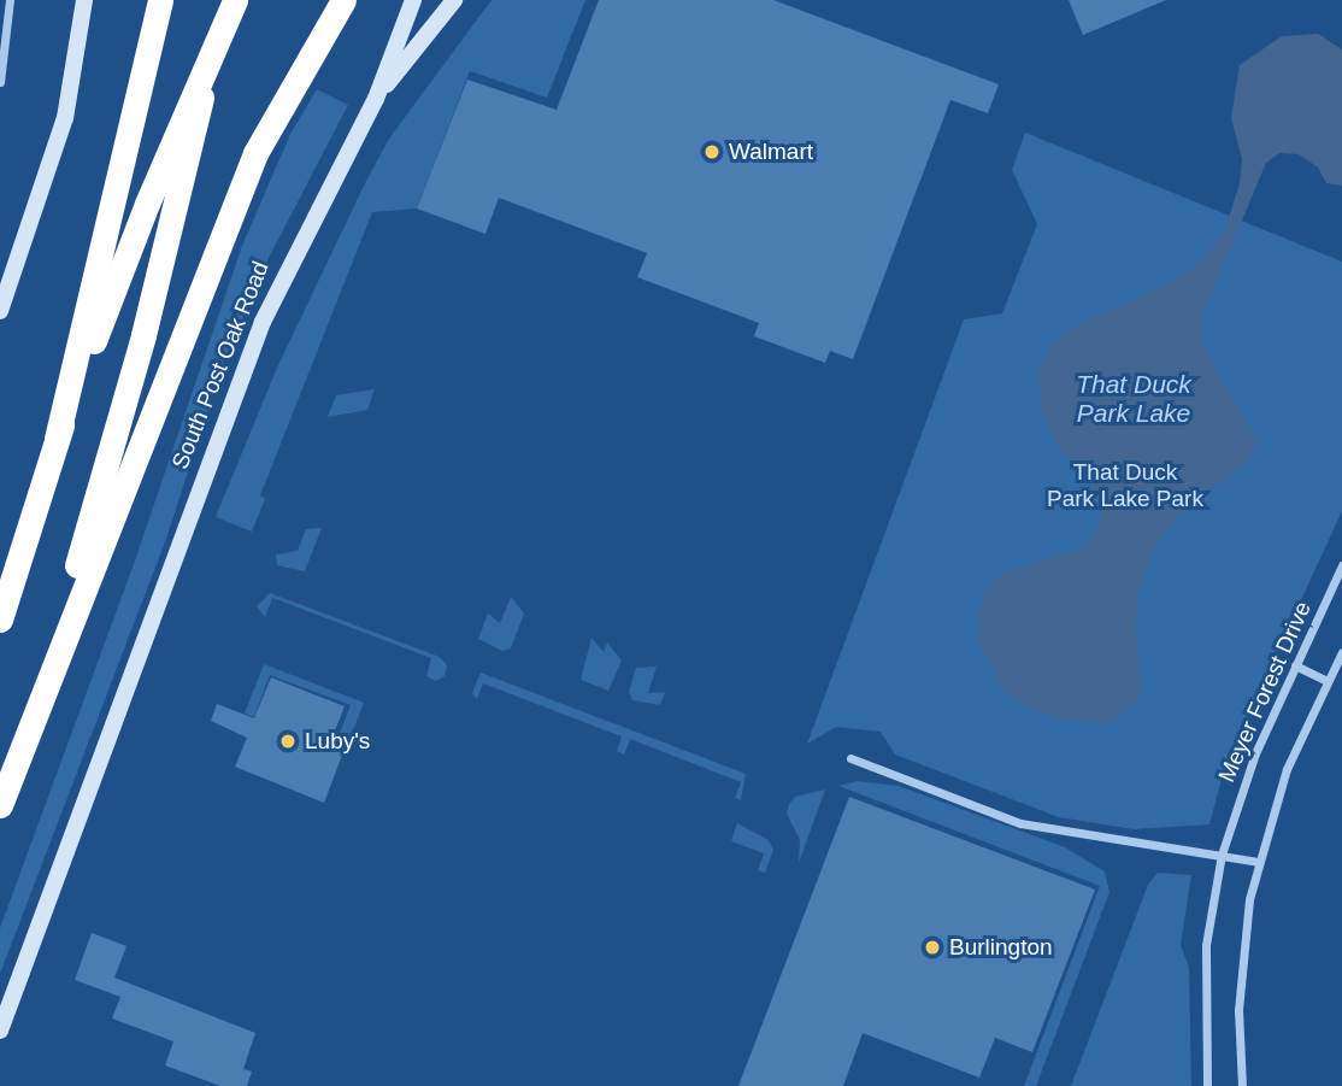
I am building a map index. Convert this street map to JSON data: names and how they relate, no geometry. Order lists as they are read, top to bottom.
{
  "streets": {
    "main road": ["South Post Oak Road"],
    "street": ["Meyer Forest Drive"]
  },
  "water": ["That Duck Park Lake"],
  "parks": ["That Duck Park Lake Park"],
  "places": ["Walmart", "Luby's", "Burlington"]
}
